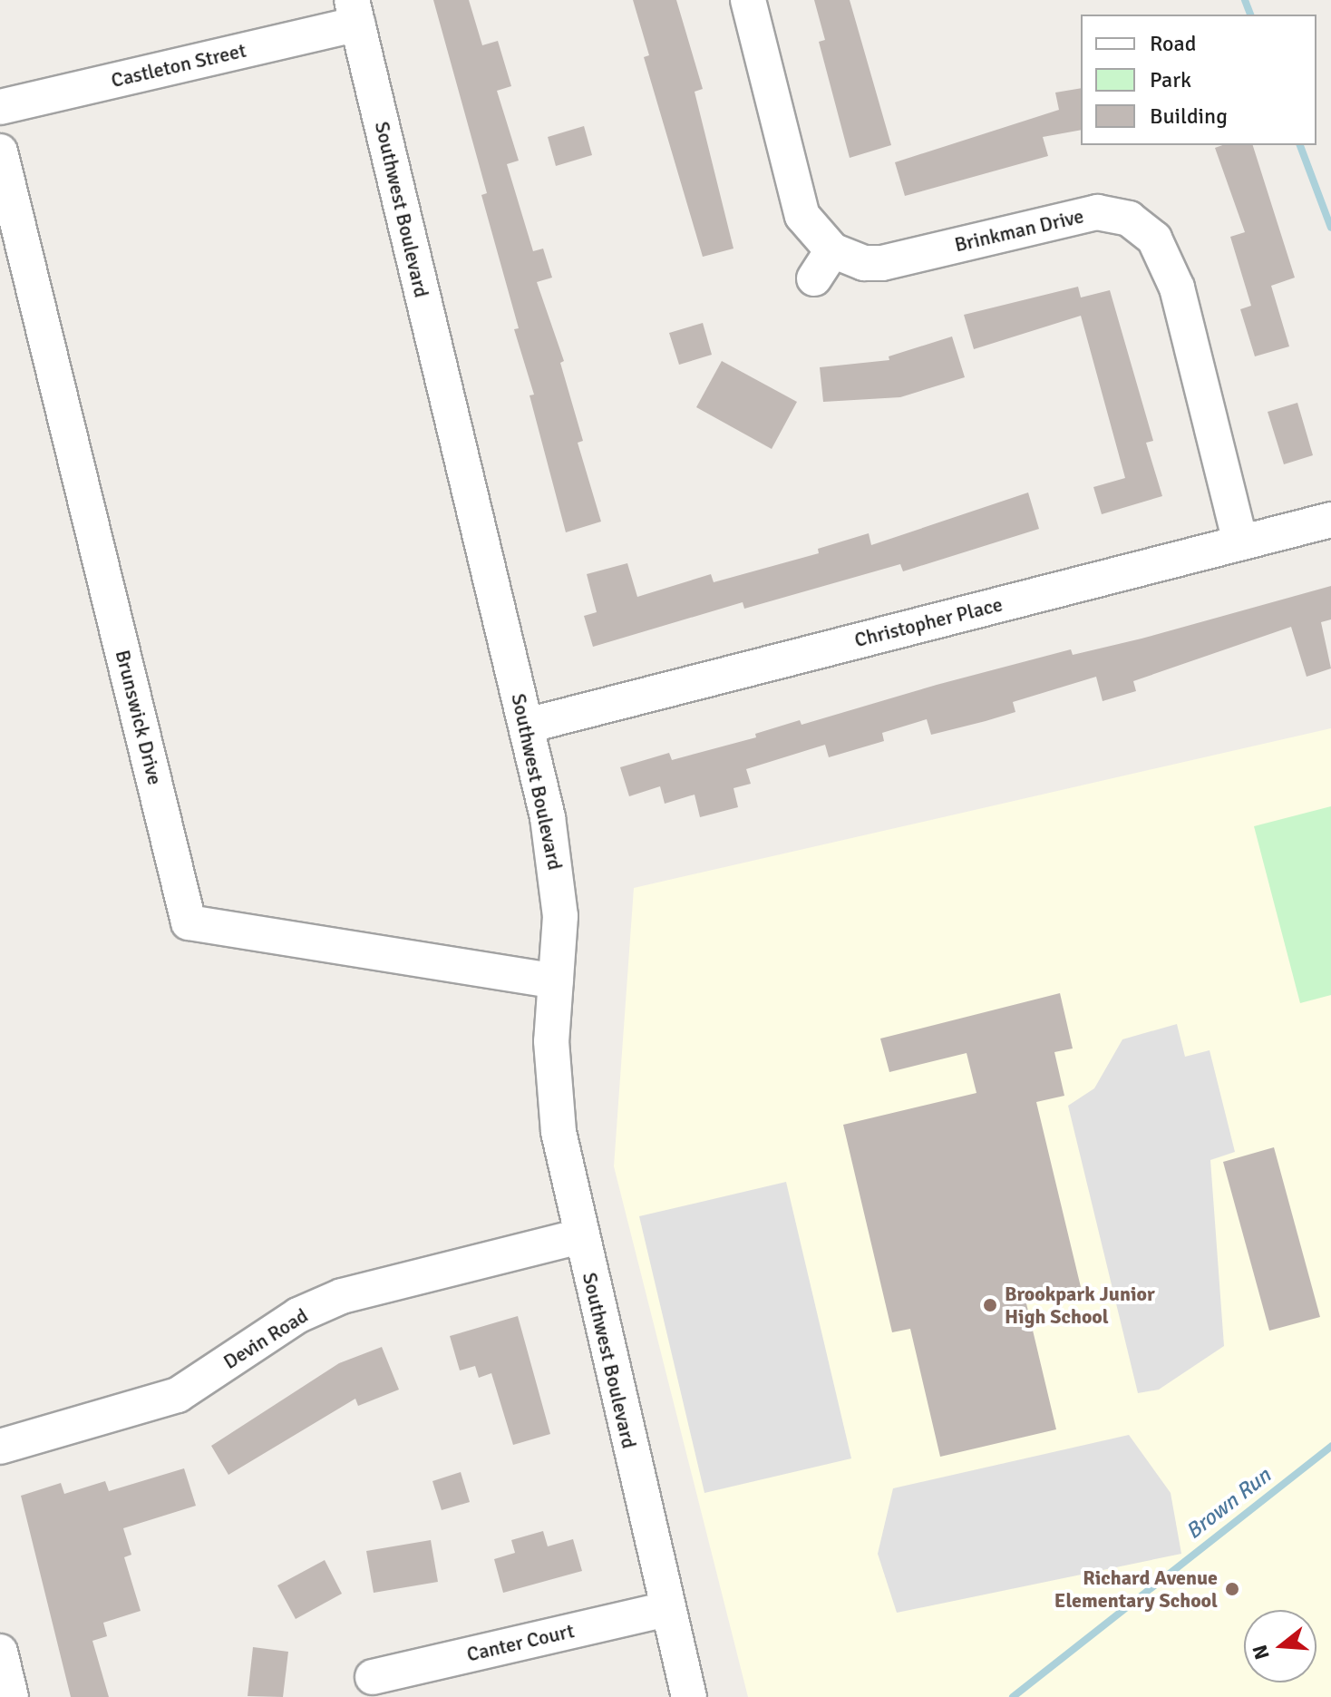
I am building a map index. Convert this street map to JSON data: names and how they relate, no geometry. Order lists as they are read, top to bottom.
{
  "streets": {
    "street": [
      "Castleton Street",
      "Southwest Boulevard",
      "Brinkman Drive",
      "Christopher Place",
      "Brunswick Drive",
      "Devin Road",
      "Canter Court"
    ]
  },
  "crossings": [
    ["Castleton Street", "Southwest Boulevard"],
    ["Southwest Boulevard", "Christopher Place"],
    ["Southwest Boulevard", "Brunswick Drive"],
    ["Southwest Boulevard", "Devin Road"],
    ["Southwest Boulevard", "Canter Court"],
    ["Brinkman Drive", "Christopher Place"]
  ],
  "water": ["Brown Run"],
  "places": ["Brookpark Junior High School", "Richard Avenue Elementary School"],
  "legend": ["Road", "Park", "Building"],
  "north": "left"
}
